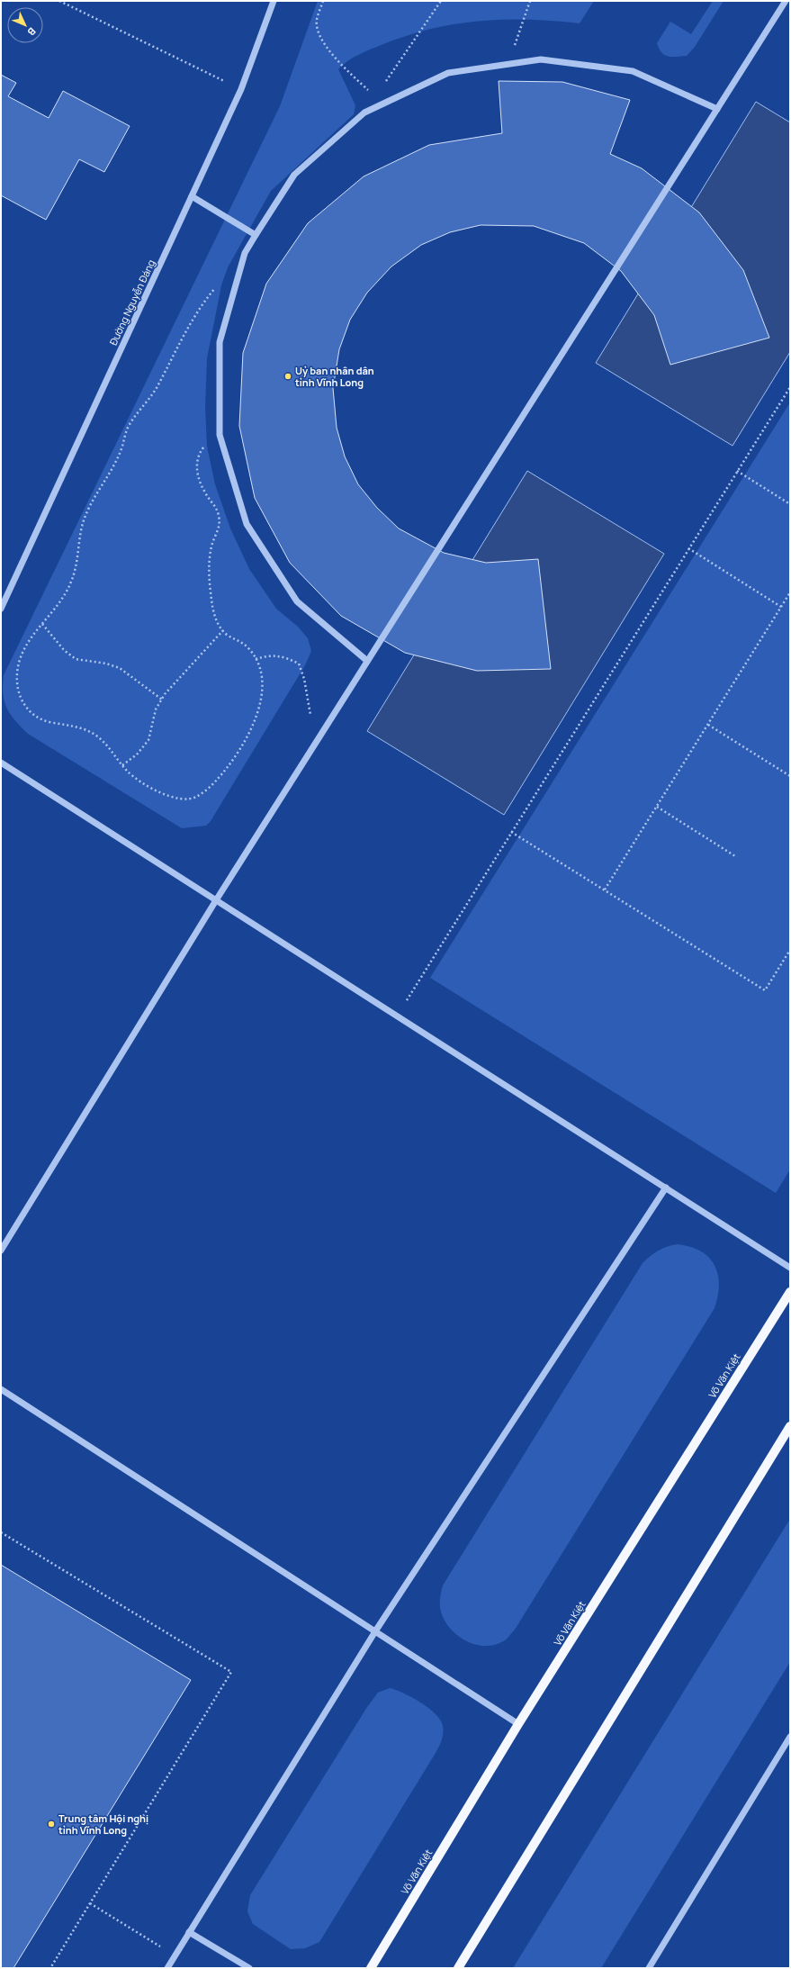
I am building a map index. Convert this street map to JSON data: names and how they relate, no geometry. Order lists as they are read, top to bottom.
{
  "streets": {
    "main road": ["Võ Văn Kiệt"],
    "street": ["Đường Nguyễn Đáng"]
  },
  "places": ["Uỷ ban nhân dân tỉnh Vĩnh Long", "Trung tâm Hội nghị tỉnh Vĩnh Long"],
  "north": "bottom right"
}
